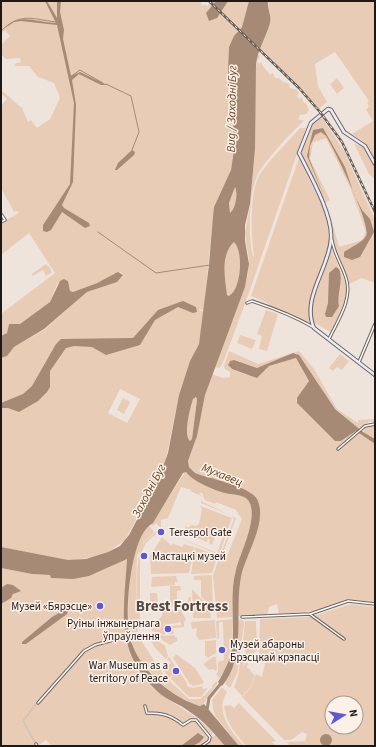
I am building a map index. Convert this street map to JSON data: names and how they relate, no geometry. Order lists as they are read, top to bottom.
{
  "districts": ["Brest Fortress"],
  "water": ["Bug / Заходні Буг", "Мухавец", "Заходні Буг"],
  "places": [
    "Terespol Gate",
    "Мастацкі музей",
    "Музей «Бярэсце»",
    "Руіны інжынернага ўпраўлення",
    "Музей абароны Брэсцкай крэпасці",
    "War Museum as a territory of Peace"
  ],
  "north": "right"
}
